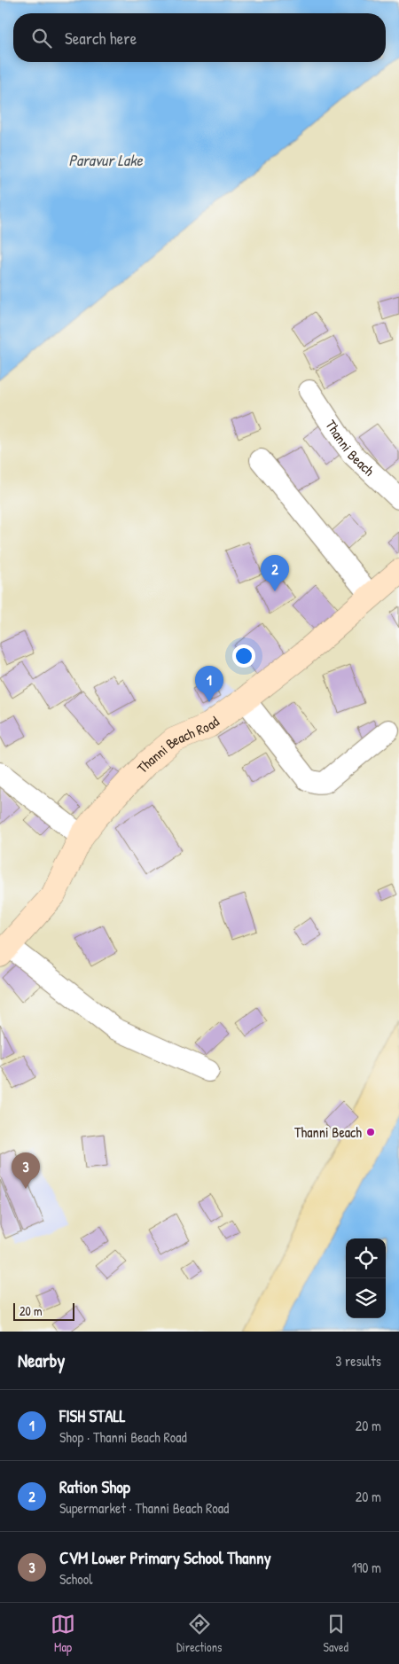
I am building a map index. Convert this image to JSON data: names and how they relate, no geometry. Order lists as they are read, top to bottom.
{
  "streets": {
    "main road": ["Thanni Beach Road"],
    "street": ["Thanni Beach"]
  },
  "water": ["Paravur Lake"],
  "places": ["Thanni Beach"],
  "scale_bar": "20 m",
  "page": {
    "search": "Search here",
    "pins": ["2", "1", "3"],
    "scale": "20 m",
    "heading": ["Nearby", "3 results"],
    "list": [
      {
        "mark": "1",
        "name": "FISH STALL",
        "note": "Shop · Thanni Beach Road",
        "value": "20 m"
      },
      {
        "mark": "2",
        "name": "Ration Shop",
        "note": "Supermarket · Thanni Beach Road",
        "value": "20 m"
      },
      {
        "mark": "3",
        "name": "CVM Lower Primary School Thanny",
        "note": "School",
        "value": "190 m"
      }
    ],
    "nav": ["Map", "Directions", "Saved"]
  }
}
